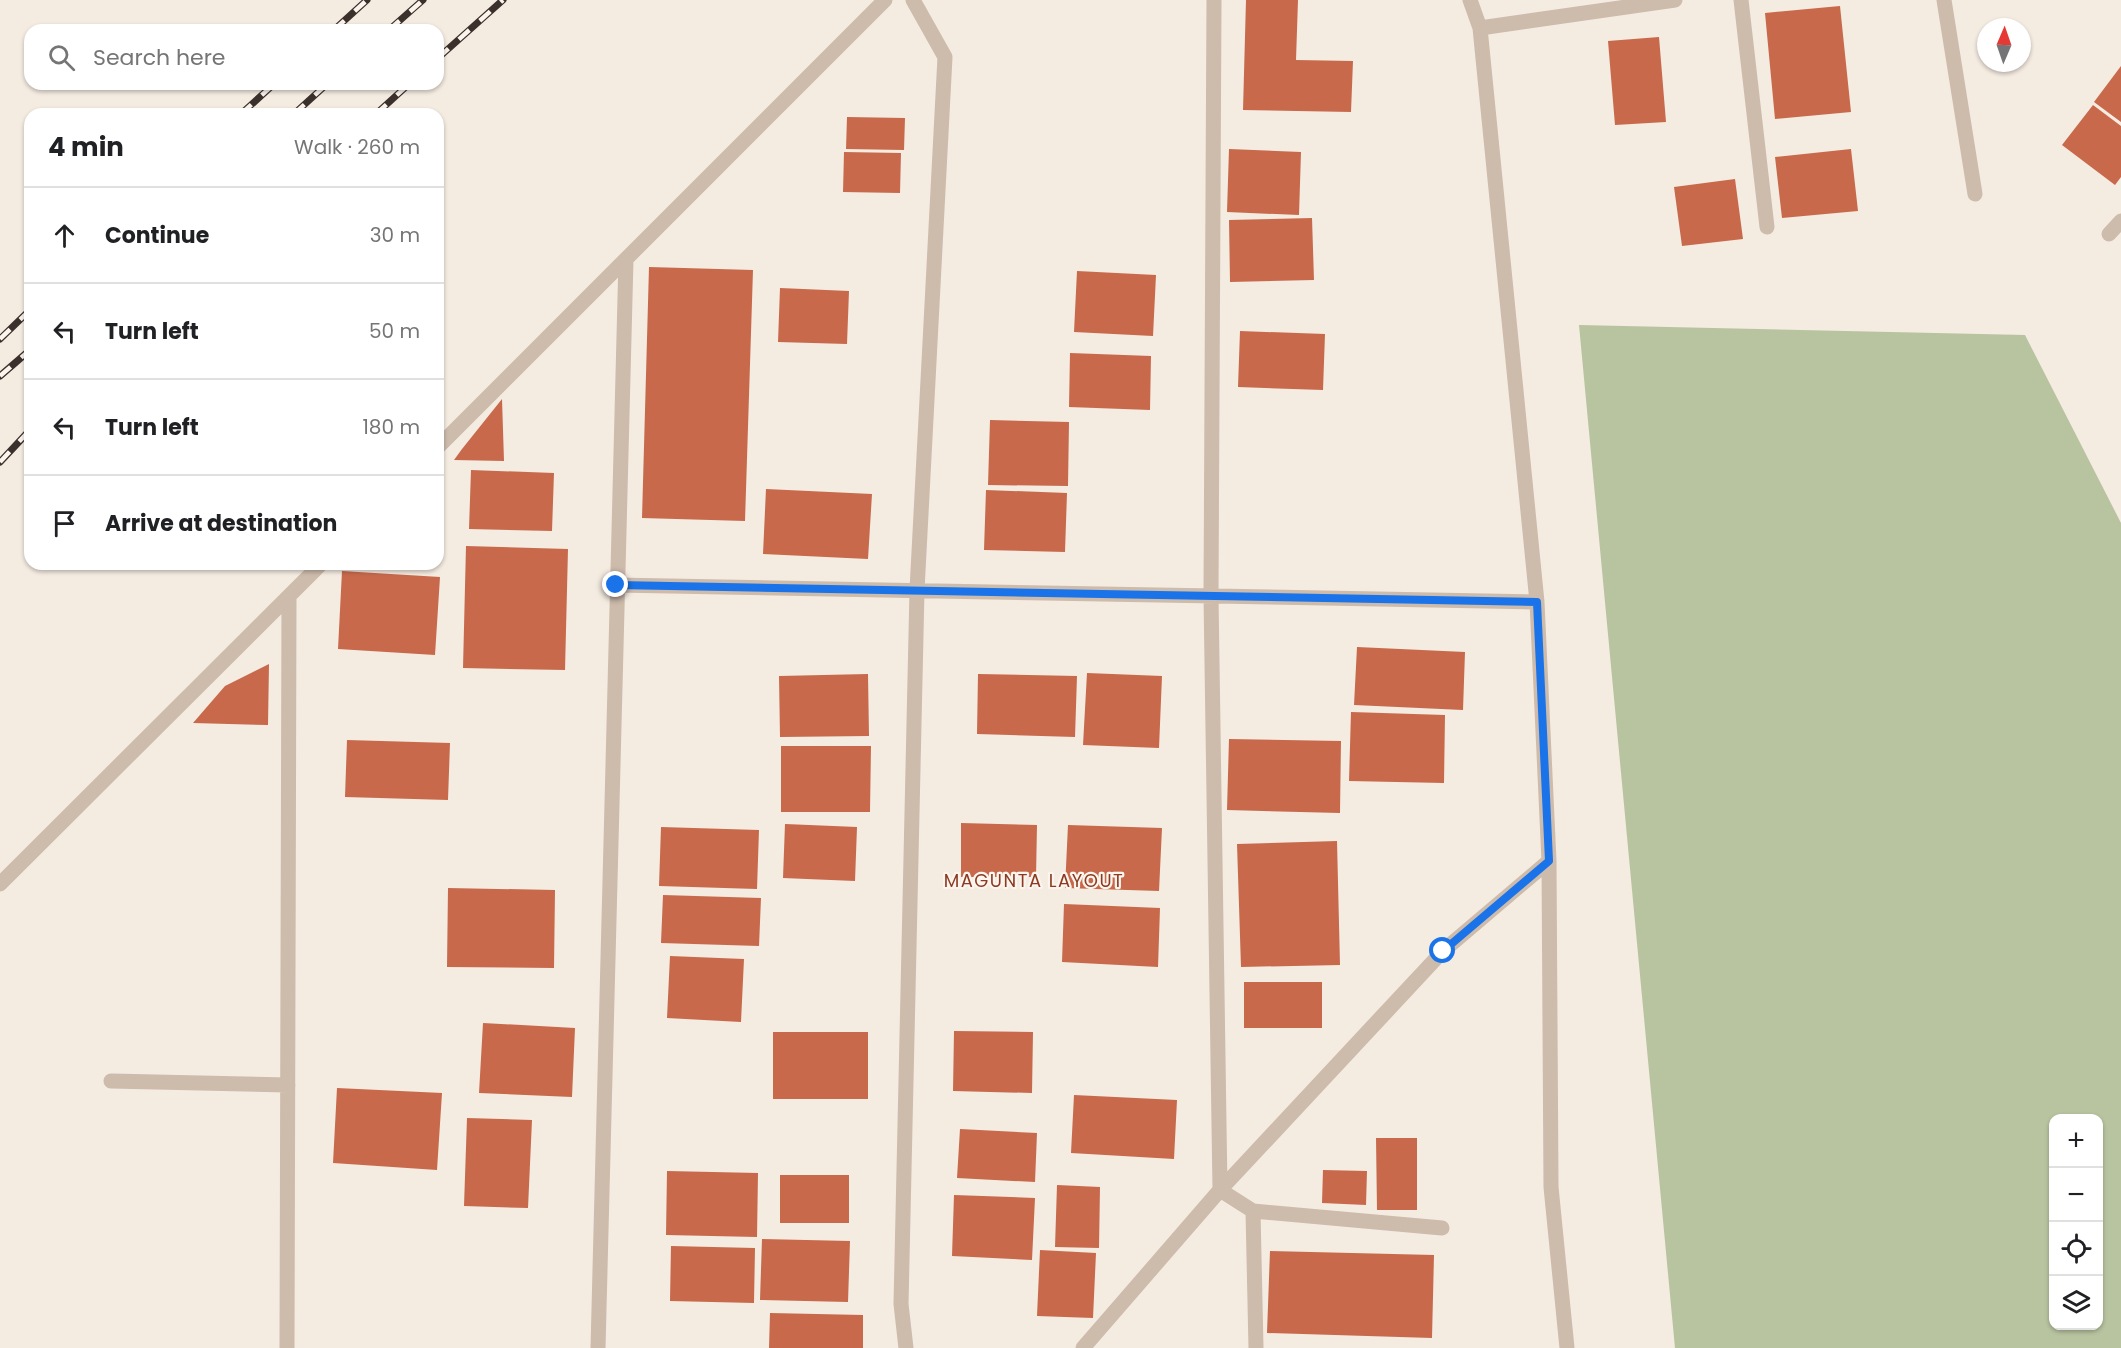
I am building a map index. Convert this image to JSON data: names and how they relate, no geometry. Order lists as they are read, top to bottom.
{
  "districts": ["MAGUNTA LAYOUT"],
  "north": "top",
  "page": {
    "search": "Search here",
    "heading": ["4 min", "Walk · 260 m"],
    "list": [
      ["Continue", "30 m"],
      ["Turn left", "50 m"],
      ["Turn left", "180 m"],
      "Arrive at destination"
    ],
    "map_buttons": ["+", "−"]
  }
}
